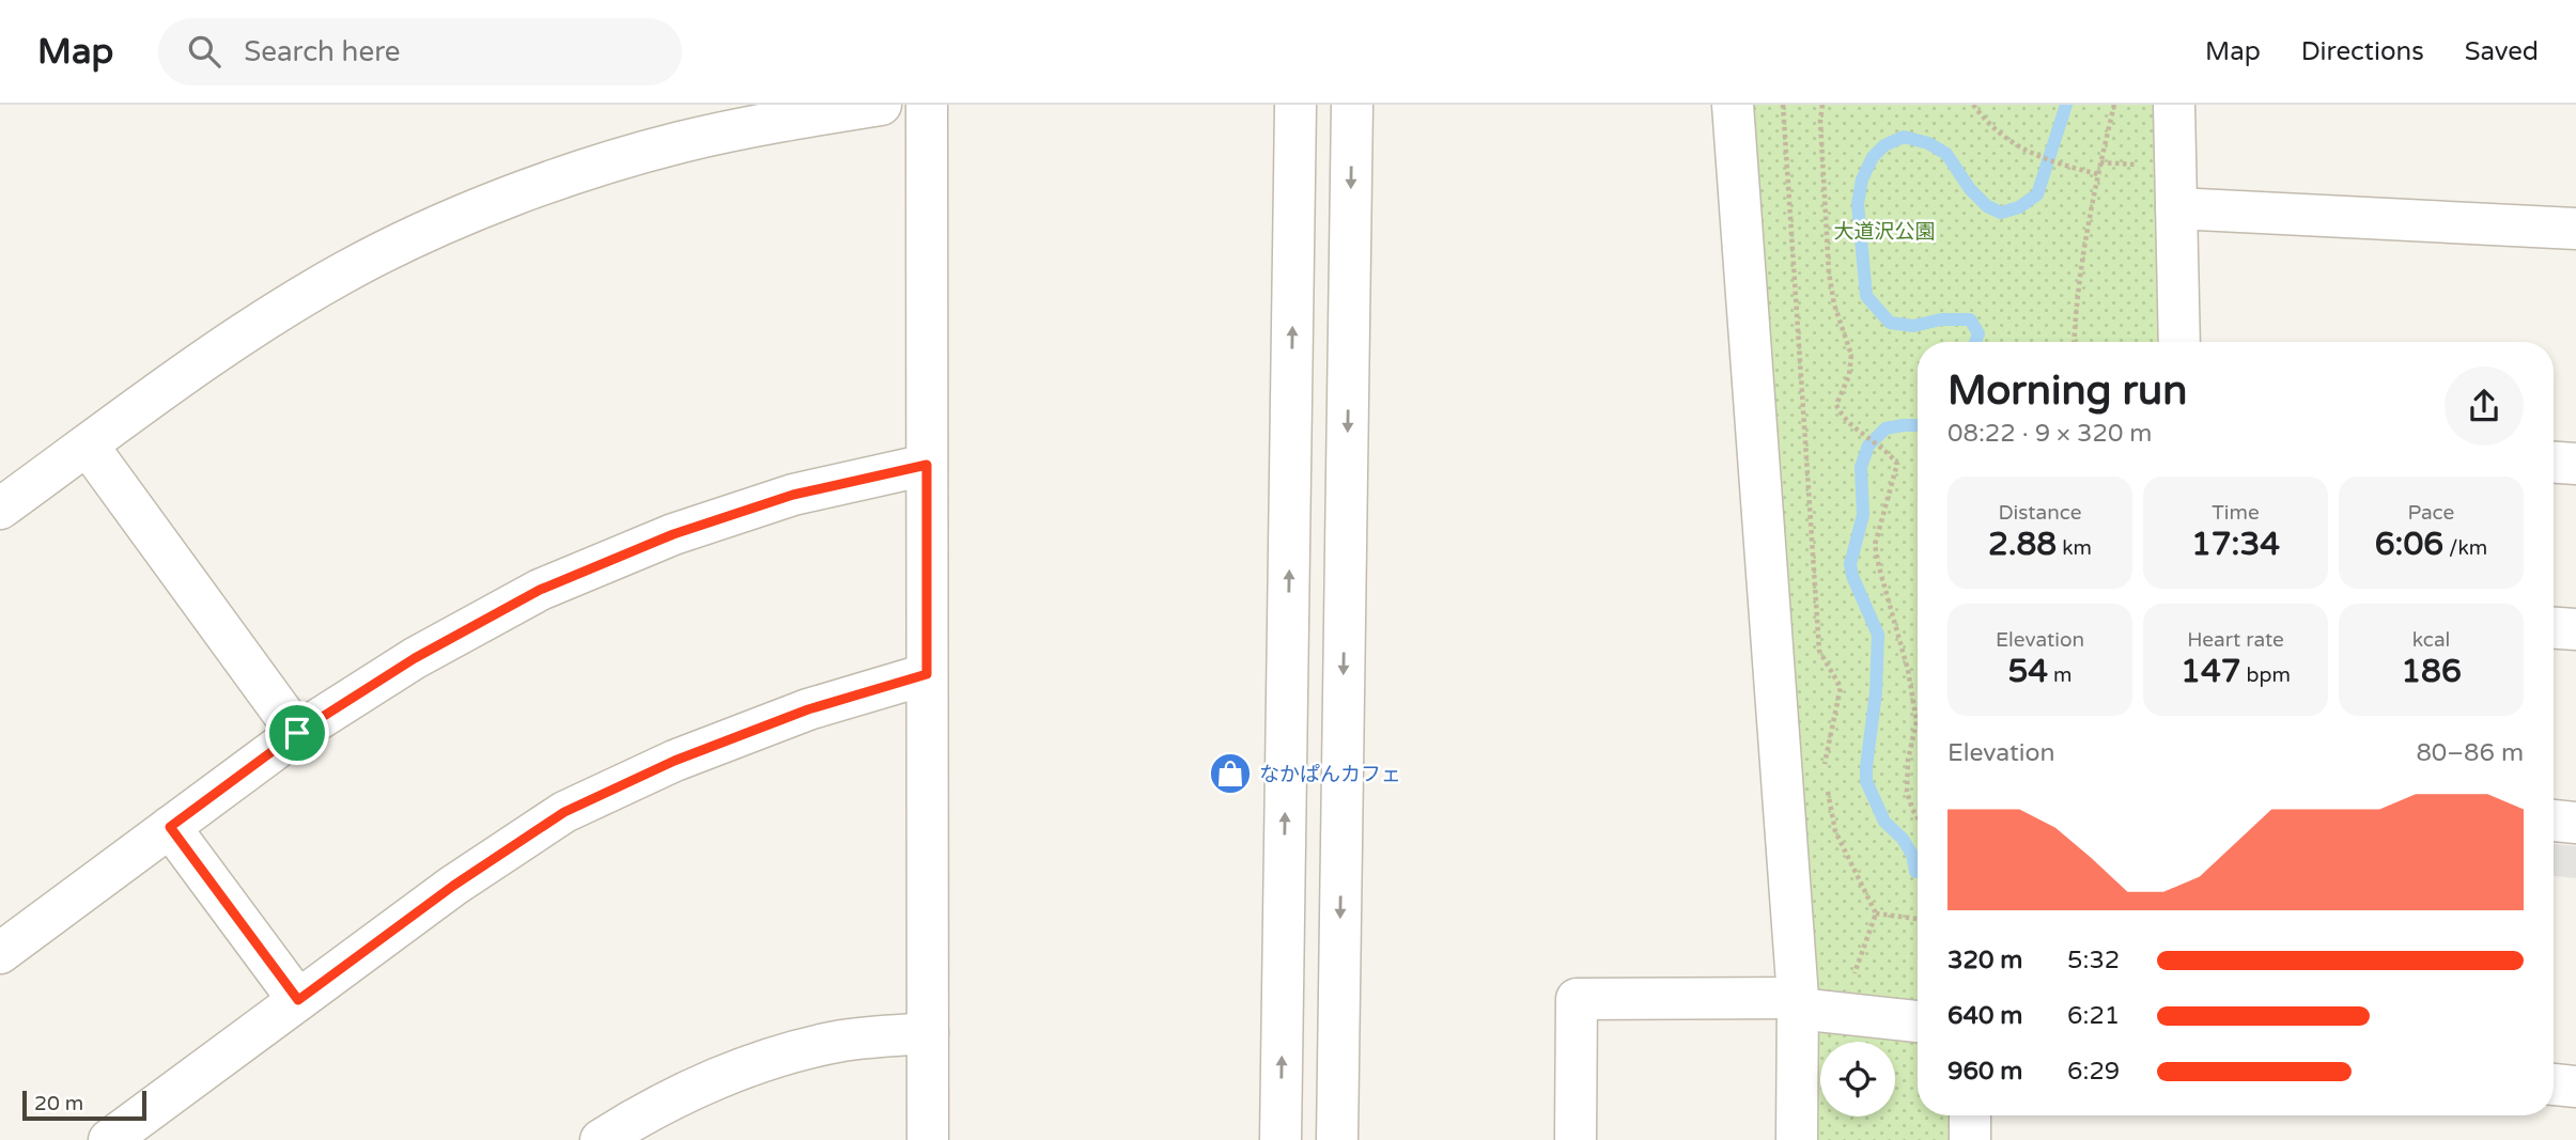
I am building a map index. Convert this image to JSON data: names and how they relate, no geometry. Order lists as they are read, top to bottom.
{
  "parks": ["大道沢公園"],
  "places": {
    "shop": ["なかぱんカフェ"]
  },
  "scale_bar": "20 m",
  "page": {
    "header": "Map",
    "search": "Search here",
    "nav": ["Map", "Directions", "Saved"],
    "heading": ["Morning run", "08:22 · 9 × 320 m"],
    "stats": [
      ["Distance", "2.88 km"],
      ["Time", "17:34"],
      ["Pace", "6:06 /km"],
      ["Elevation", "54 m"],
      ["Heart rate", "147 bpm"],
      ["kcal", "186"]
    ],
    "chart": ["Elevation", "80–86 m"],
    "list": [
      {
        "name": "320 m",
        "note": "5:32"
      },
      {
        "name": "640 m",
        "note": "6:21"
      },
      {
        "name": "960 m",
        "note": "6:29"
      }
    ],
    "scale": "20 m"
  }
}
